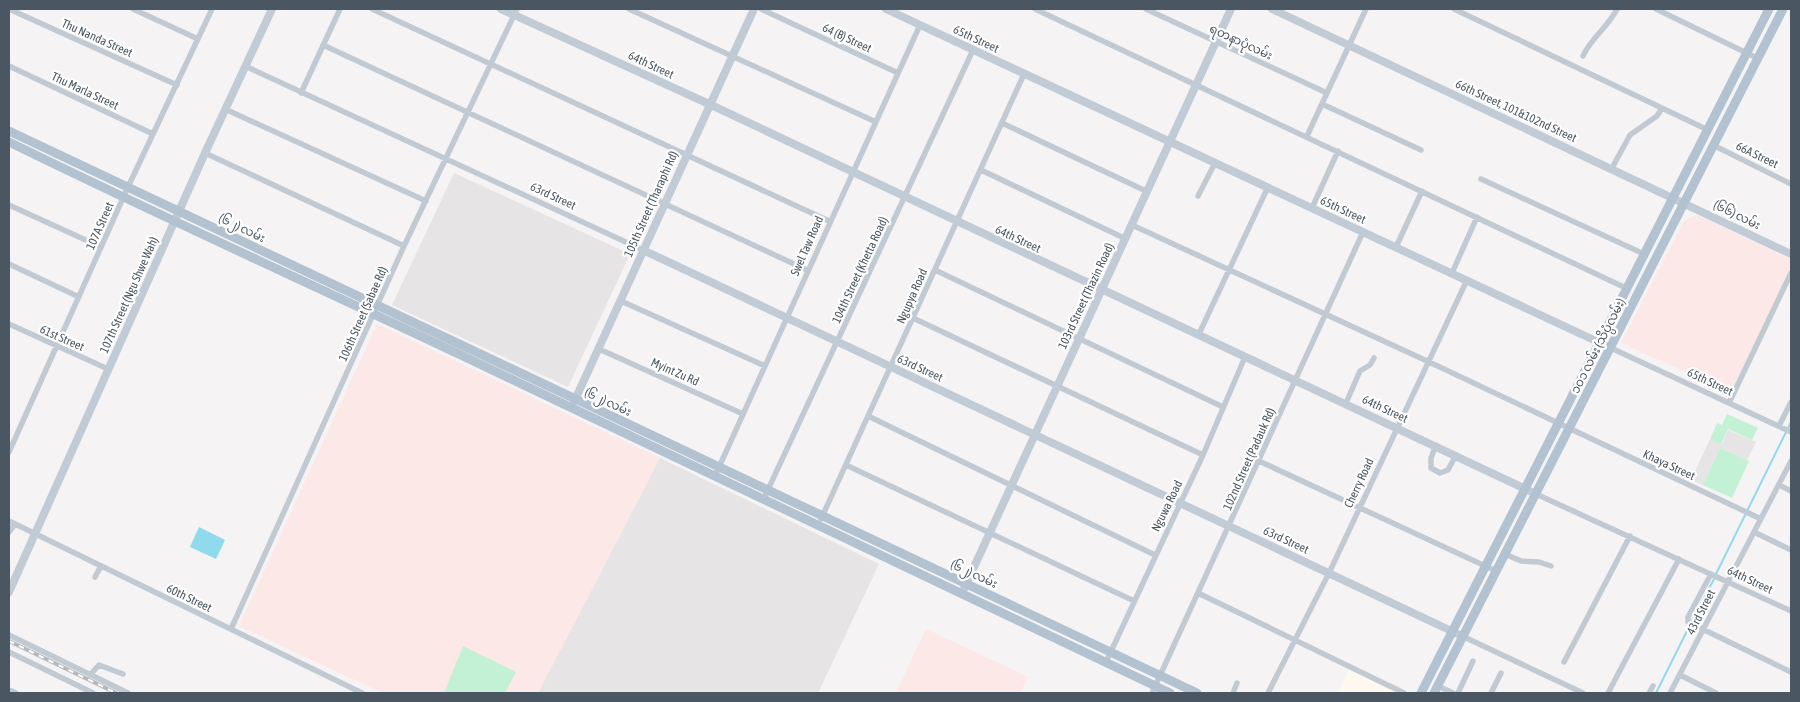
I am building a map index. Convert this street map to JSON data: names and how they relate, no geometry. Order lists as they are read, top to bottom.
{
  "streets": {
    "main road": ["(၆၂) လမ်း", "၁၀၁ လမ်း (သိပ္ပံလမ်း)"],
    "street": [
      "Thu Nanda Street",
      "64 (B) Street",
      "65th Street",
      "ရတနာပုံလမ်း",
      "64th Street",
      "Thu Marla Street",
      "66th Street, 101&102nd Street",
      "66A Street",
      "63rd Street",
      "105th Street (Tharaphi Rd)",
      "(၆၆) လမ်း",
      "107A Street",
      "Swel Taw Road",
      "104th Street (Khetta Road)",
      "107th Street (Ngu Shwe Wah)",
      "Ngupya Road",
      "103rd Street (Thazin Road)",
      "106th Street (Sabae Rd)",
      "61st Street",
      "Myint Zu Rd",
      "102nd Street (Padauk Rd)",
      "Khaya Street",
      "Cherry Road",
      "Nguwa Road",
      "60th Street",
      "43rd Street"
    ]
  },
  "crossings": [
    ["Thu Nanda Street", "107A Street"],
    ["64 (B) Street", "Swel Taw Road"],
    ["65th Street", "Swel Taw Road"],
    ["65th Street", "104th Street (Khetta Road)"],
    ["65th Street", "Ngupya Road"],
    ["65th Street", "103rd Street (Thazin Road)"],
    ["65th Street", "၁၀၁ လမ်း (သိပ္ပံလမ်း)"],
    ["65th Street", "102nd Street (Padauk Rd)"],
    ["65th Street", "Cherry Road"],
    ["ရတနာပုံလမ်း", "103rd Street (Thazin Road)"],
    ["64th Street", "105th Street (Tharaphi Rd)"],
    ["64th Street", "Swel Taw Road"],
    ["64th Street", "104th Street (Khetta Road)"],
    ["64th Street", "Ngupya Road"],
    ["64th Street", "103rd Street (Thazin Road)"],
    ["64th Street", "106th Street (Sabae Rd)"],
    ["64th Street", "၁၀၁ လမ်း (သိပ္ပံလမ်း)"],
    ["64th Street", "102nd Street (Padauk Rd)"],
    ["64th Street", "Cherry Road"],
    ["64th Street", "Nguwa Road"],
    ["64th Street", "43rd Street"],
    ["Thu Marla Street", "107A Street"],
    ["66th Street, 101&102nd Street", "(၆၆) လမ်း"],
    ["66th Street, 101&102nd Street", "၁၀၁ လမ်း (သိပ္ပံလမ်း)"],
    ["66A Street", "၁၀၁ လမ်း (သိပ္ပံလမ်း)"],
    ["63rd Street", "105th Street (Tharaphi Rd)"],
    ["63rd Street", "Swel Taw Road"],
    ["63rd Street", "104th Street (Khetta Road)"],
    ["63rd Street", "107th Street (Ngu Shwe Wah)"],
    ["63rd Street", "Ngupya Road"],
    ["63rd Street", "103rd Street (Thazin Road)"],
    ["63rd Street", "106th Street (Sabae Rd)"],
    ["63rd Street", "၁၀၁ လမ်း (သိပ္ပံလမ်း)"],
    ["63rd Street", "102nd Street (Padauk Rd)"],
    ["63rd Street", "Cherry Road"],
    ["63rd Street", "Nguwa Road"],
    ["105th Street (Tharaphi Rd)", "(၆၂) လမ်း"],
    ["105th Street (Tharaphi Rd)", "Myint Zu Rd"],
    ["(၆၆) လမ်း", "၁၀၁ လမ်း (သိပ္ပံလမ်း)"],
    ["107A Street", "(၆၂) လမ်း"],
    ["107A Street", "61st Street"],
    ["(၆၂) လမ်း", "Swel Taw Road"],
    ["(၆၂) လမ်း", "104th Street (Khetta Road)"],
    ["(၆၂) လမ်း", "107th Street (Ngu Shwe Wah)"],
    ["(၆၂) လမ်း", "Ngupya Road"],
    ["(၆၂) လမ်း", "103rd Street (Thazin Road)"],
    ["(၆၂) လမ်း", "106th Street (Sabae Rd)"],
    ["(၆၂) လမ်း", "102nd Street (Padauk Rd)"],
    ["(၆၂) လမ်း", "Nguwa Road"],
    ["Swel Taw Road", "Myint Zu Rd"],
    ["107th Street (Ngu Shwe Wah)", "61st Street"],
    ["107th Street (Ngu Shwe Wah)", "60th Street"],
    ["103rd Street (Thazin Road)", "Khaya Street"],
    ["106th Street (Sabae Rd)", "60th Street"],
    ["၁၀၁ လမ်း (သိပ္ပံလမ်း)", "Khaya Street"],
    ["102nd Street (Padauk Rd)", "Khaya Street"],
    ["Khaya Street", "Cherry Road"],
    ["Khaya Street", "43rd Street"]
  ]
}
